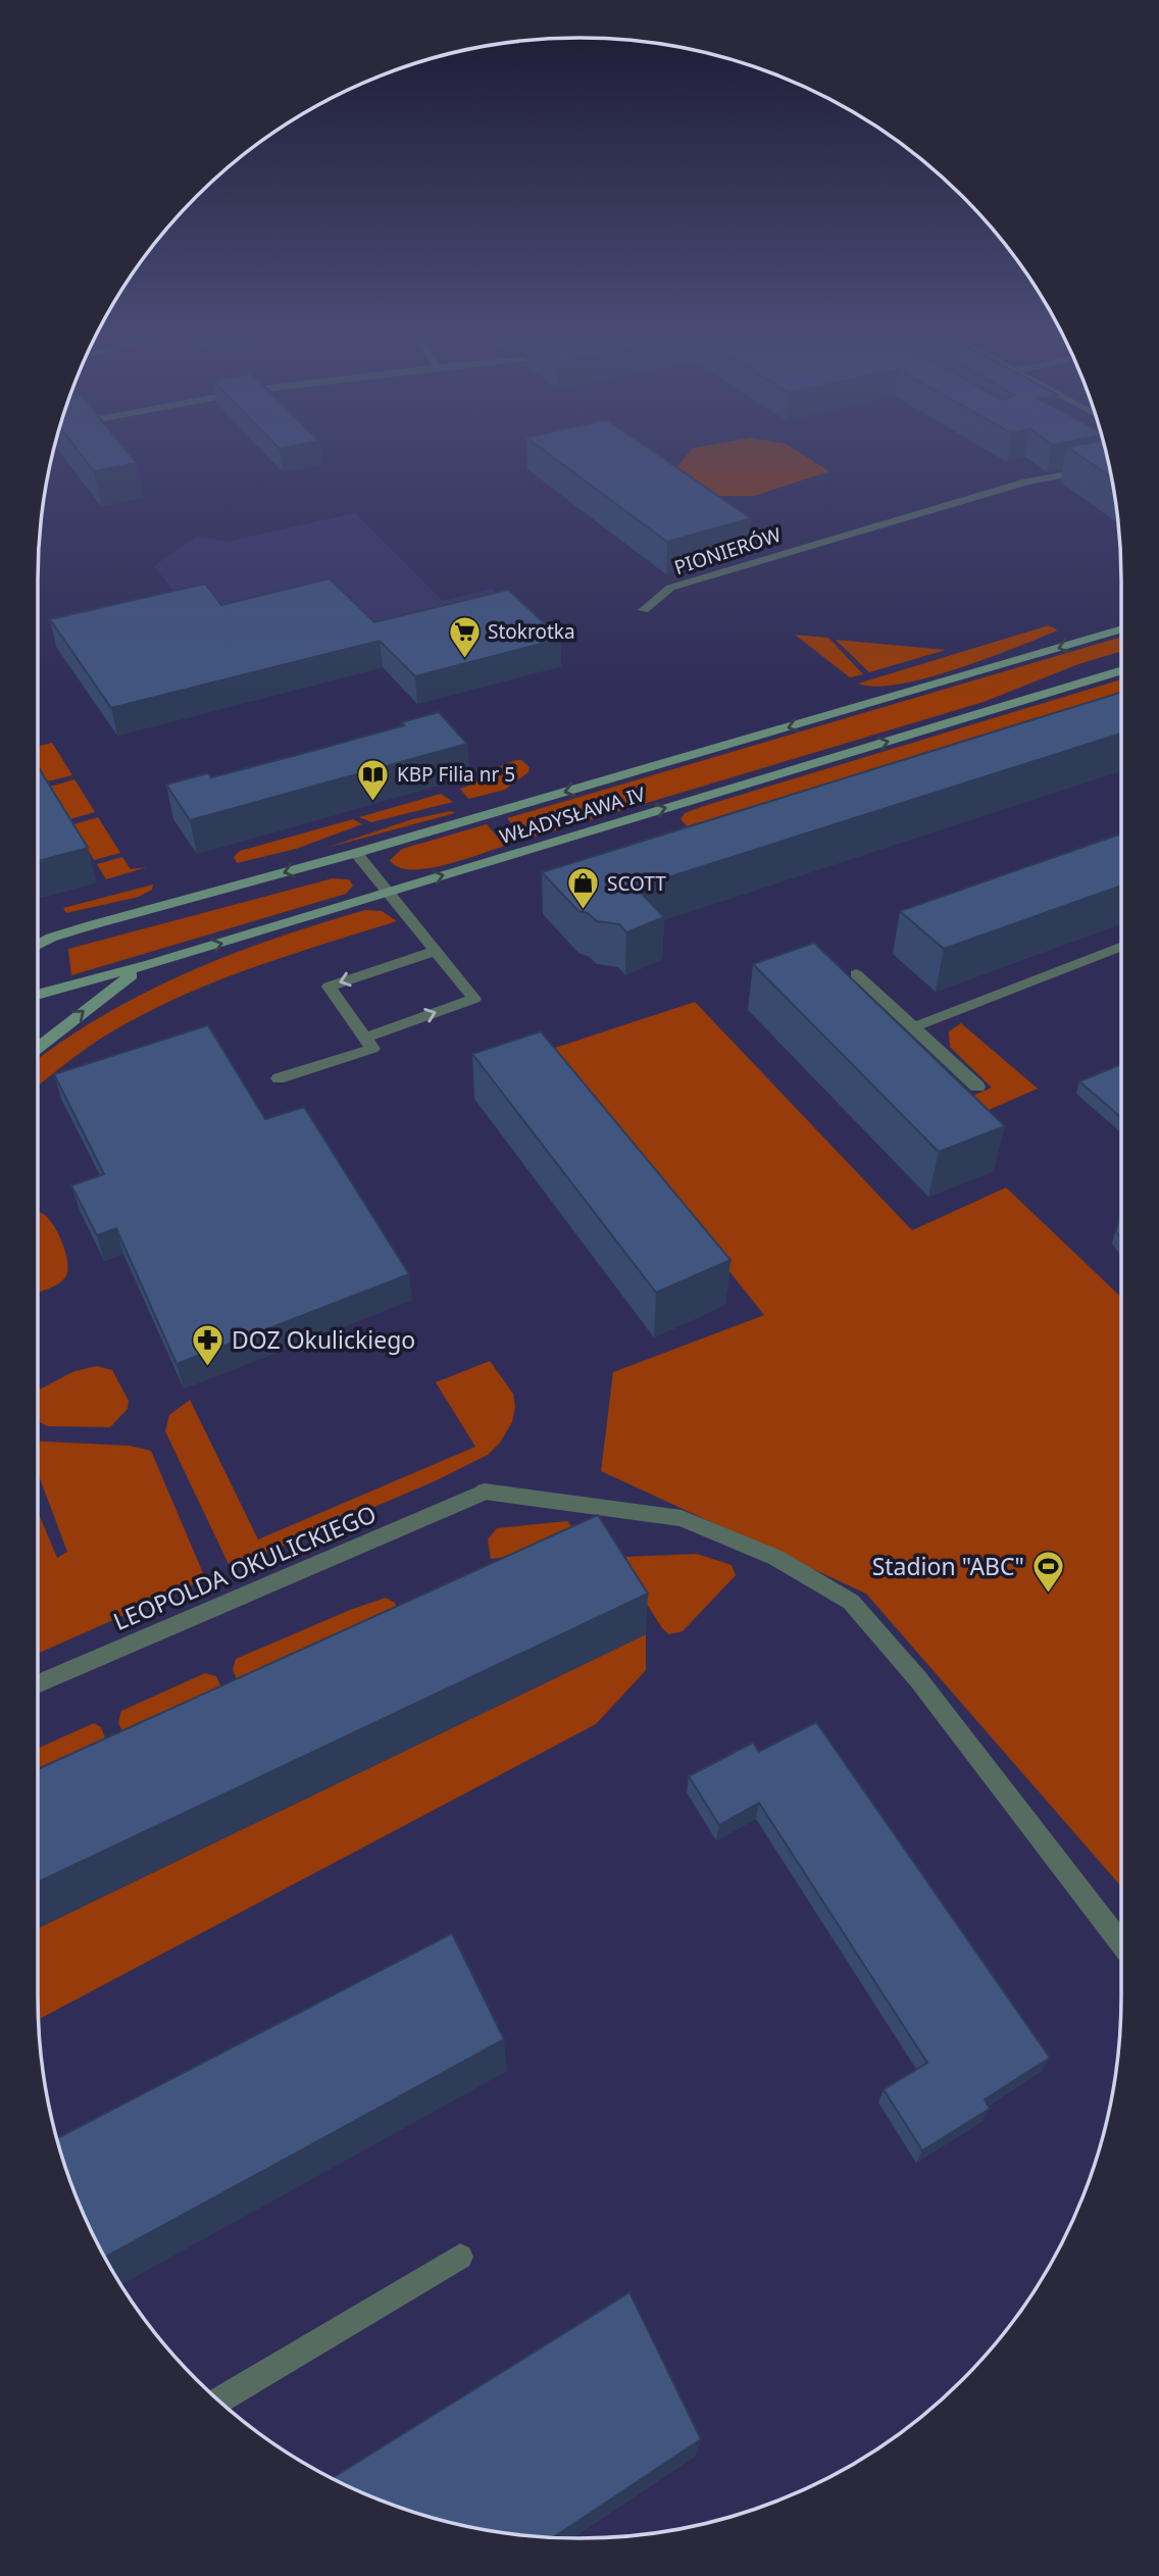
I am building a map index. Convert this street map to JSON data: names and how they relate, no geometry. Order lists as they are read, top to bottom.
{
  "streets": {
    "street": ["PIONIERÓW", "WŁADYSŁAWA IV", "LEOPOLDA OKULICKIEGO"]
  },
  "places": {
    "supermarket": ["Stokrotka"],
    "library": ["KBP Filia nr 5"],
    "shop": ["SCOTT"],
    "pharmacy": ["DOZ Okulickiego"],
    "sports": ["Stadion \"ABC\""]
  }
}
